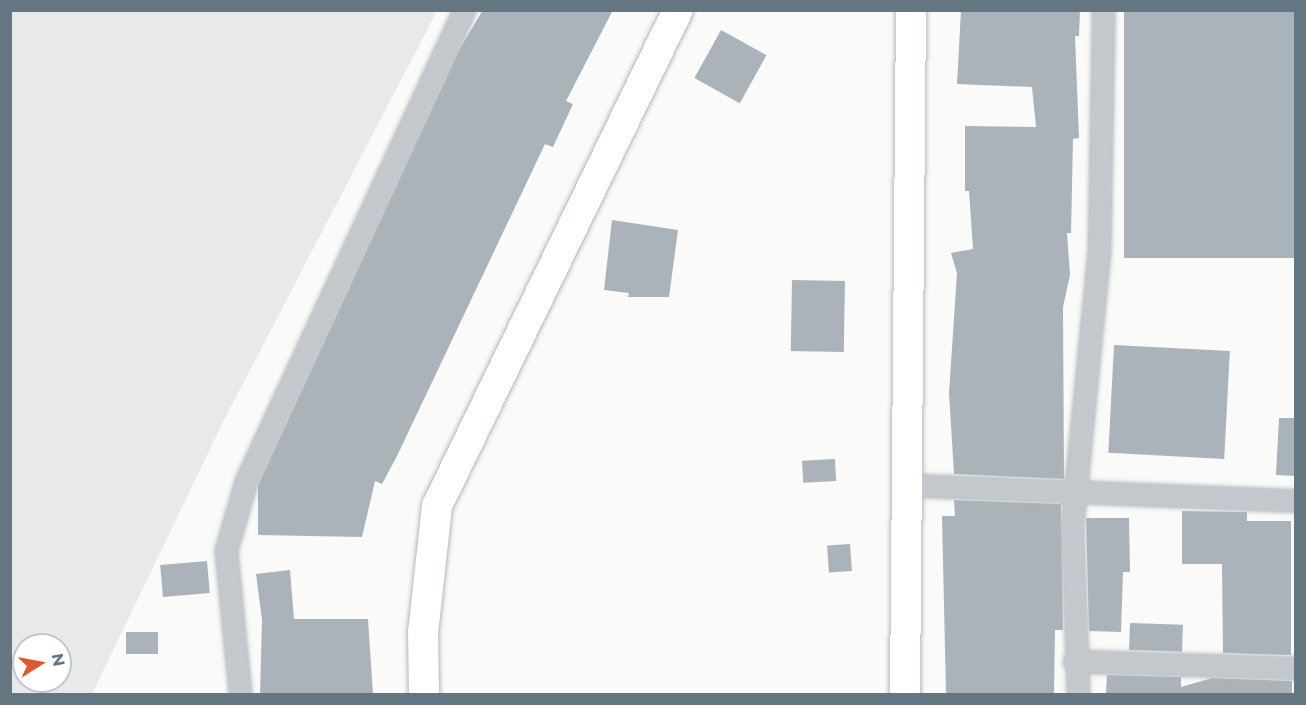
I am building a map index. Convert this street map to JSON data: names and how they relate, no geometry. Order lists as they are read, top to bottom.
{
  "north": "right"
}
